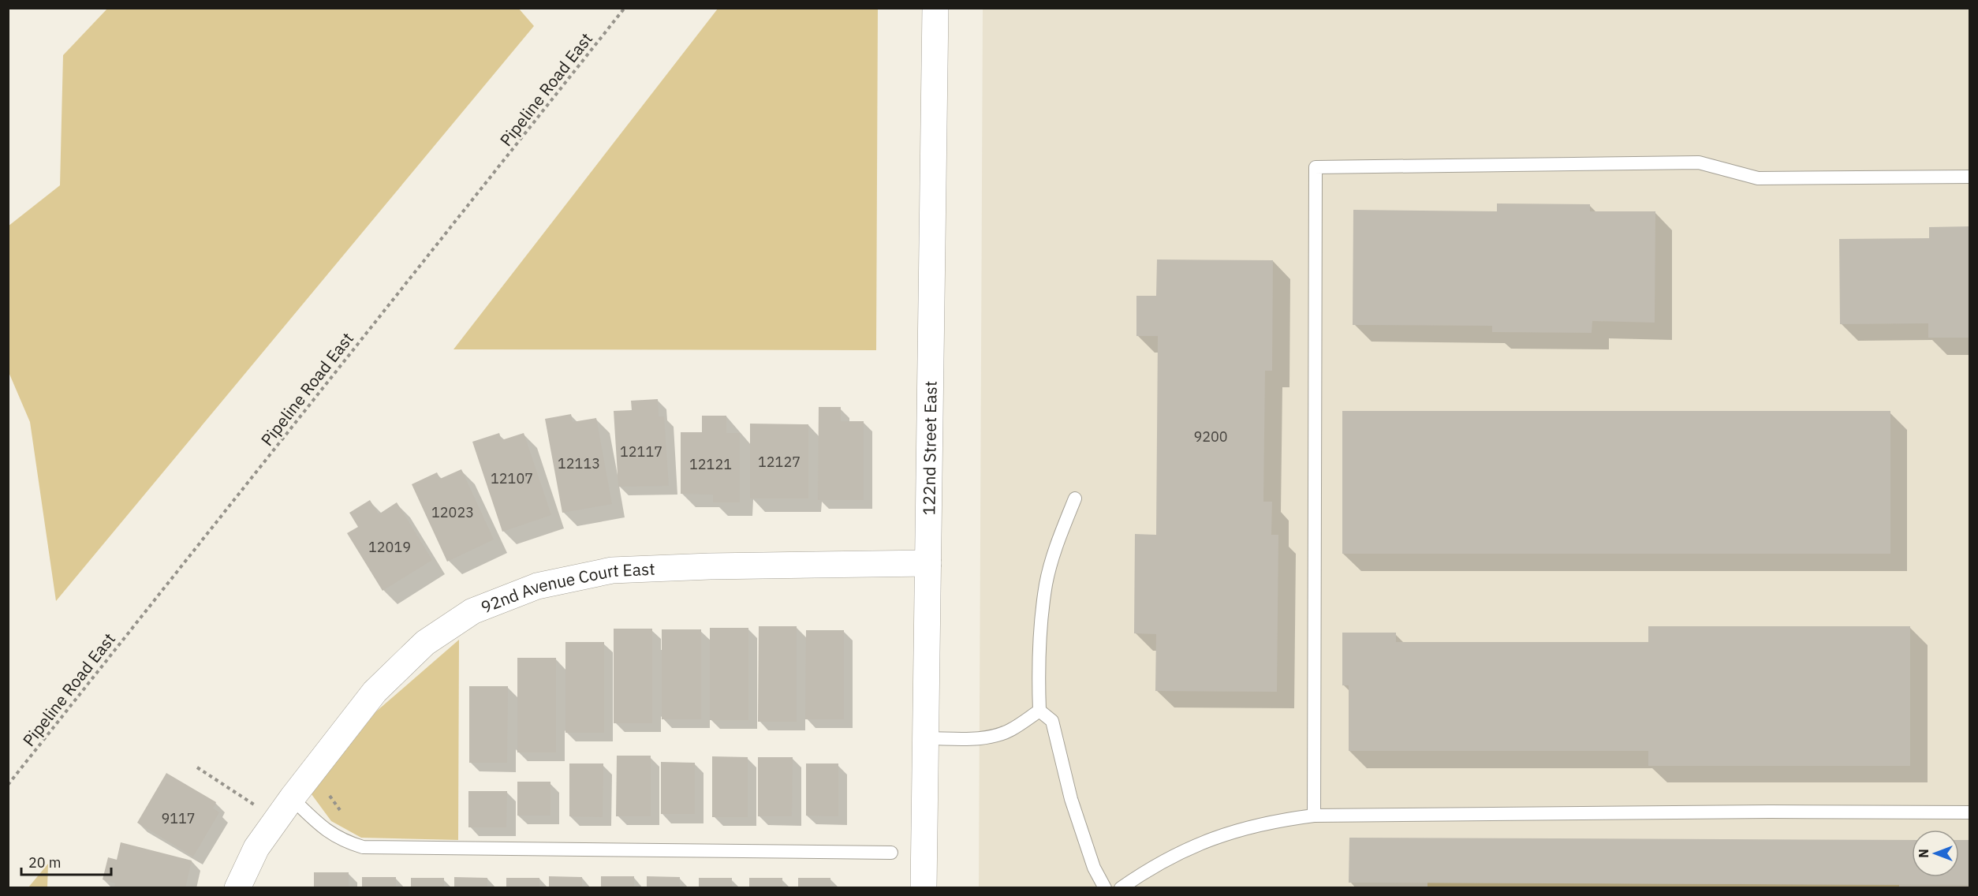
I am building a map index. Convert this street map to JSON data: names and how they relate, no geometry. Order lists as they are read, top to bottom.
{
  "streets": {
    "street": ["122nd Street East", "92nd Avenue Court East"],
    "path": ["Pipeline Road East"]
  },
  "crossings": [
    ["122nd Street East", "92nd Avenue Court East"]
  ],
  "house_numbers": [
    "9200",
    "12117",
    "12127",
    "12113",
    "12121",
    "12107",
    "12023",
    "12019",
    "9117"
  ],
  "scale_bar": "20 m",
  "north": "left"
}
